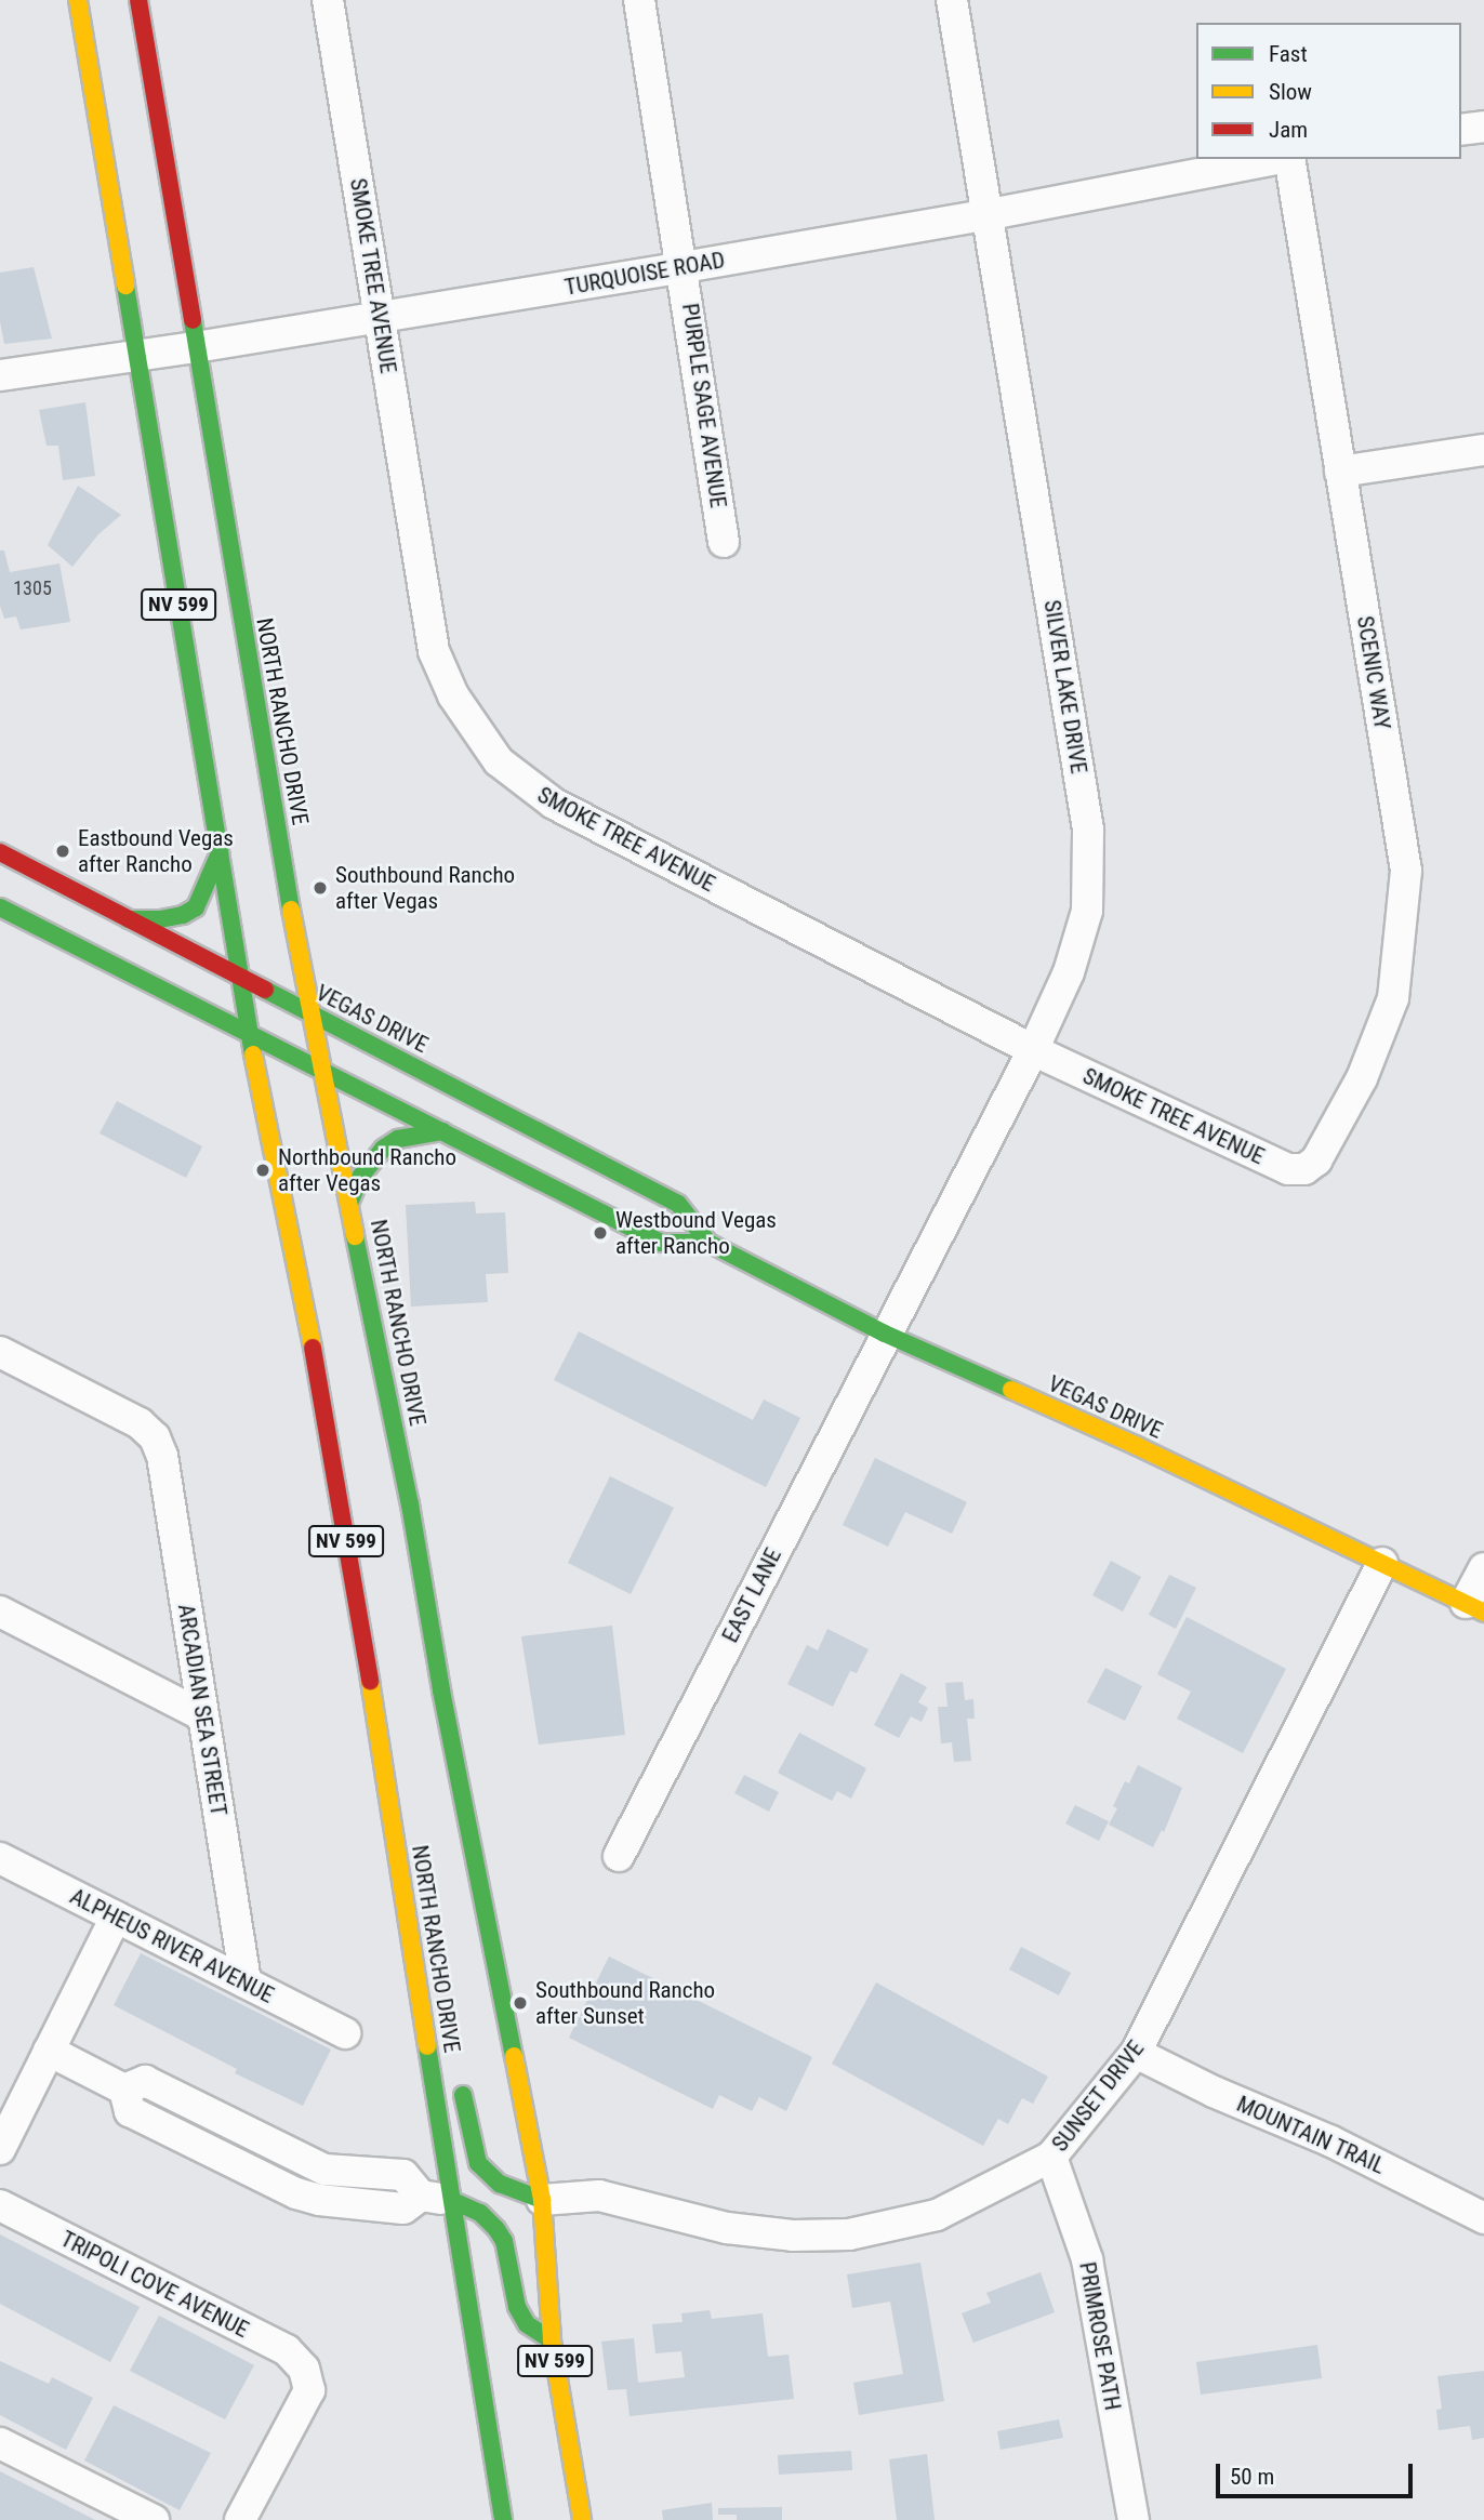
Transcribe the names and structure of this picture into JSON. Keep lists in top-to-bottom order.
{
  "streets": {
    "main road": ["NV 599", "NORTH RANCHO DRIVE", "VEGAS DRIVE"],
    "street": [
      "TURQUOISE ROAD",
      "SMOKE TREE AVENUE",
      "PURPLE SAGE AVENUE",
      "SCENIC WAY",
      "SILVER LAKE DRIVE",
      "EAST LANE",
      "ARCADIAN SEA STREET",
      "ALPHEUS RIVER AVENUE",
      "SUNSET DRIVE",
      "MOUNTAIN TRAIL",
      "TRIPOLI COVE AVENUE",
      "PRIMROSE PATH"
    ]
  },
  "crossings": [
    ["TURQUOISE ROAD", "SMOKE TREE AVENUE"],
    ["TURQUOISE ROAD", "PURPLE SAGE AVENUE"],
    ["TURQUOISE ROAD", "SILVER LAKE DRIVE"],
    ["TURQUOISE ROAD", "NORTH RANCHO DRIVE"],
    ["SMOKE TREE AVENUE", "SCENIC WAY"],
    ["SMOKE TREE AVENUE", "SILVER LAKE DRIVE"],
    ["SILVER LAKE DRIVE", "VEGAS DRIVE"],
    ["SILVER LAKE DRIVE", "EAST LANE"],
    ["NORTH RANCHO DRIVE", "VEGAS DRIVE"],
    ["NORTH RANCHO DRIVE", "SUNSET DRIVE"],
    ["VEGAS DRIVE", "EAST LANE"],
    ["VEGAS DRIVE", "SUNSET DRIVE"],
    ["ARCADIAN SEA STREET", "ALPHEUS RIVER AVENUE"],
    ["SUNSET DRIVE", "MOUNTAIN TRAIL"],
    ["SUNSET DRIVE", "PRIMROSE PATH"]
  ],
  "places": [
    "Eastbound Vegas after Rancho",
    "Southbound Rancho after Vegas",
    "Northbound Rancho after Vegas",
    "Westbound Vegas after Rancho",
    "Southbound Rancho after Sunset"
  ],
  "house_numbers": ["1305"],
  "legend": ["Fast", "Slow", "Jam"],
  "scale_bar": "50 m"
}
